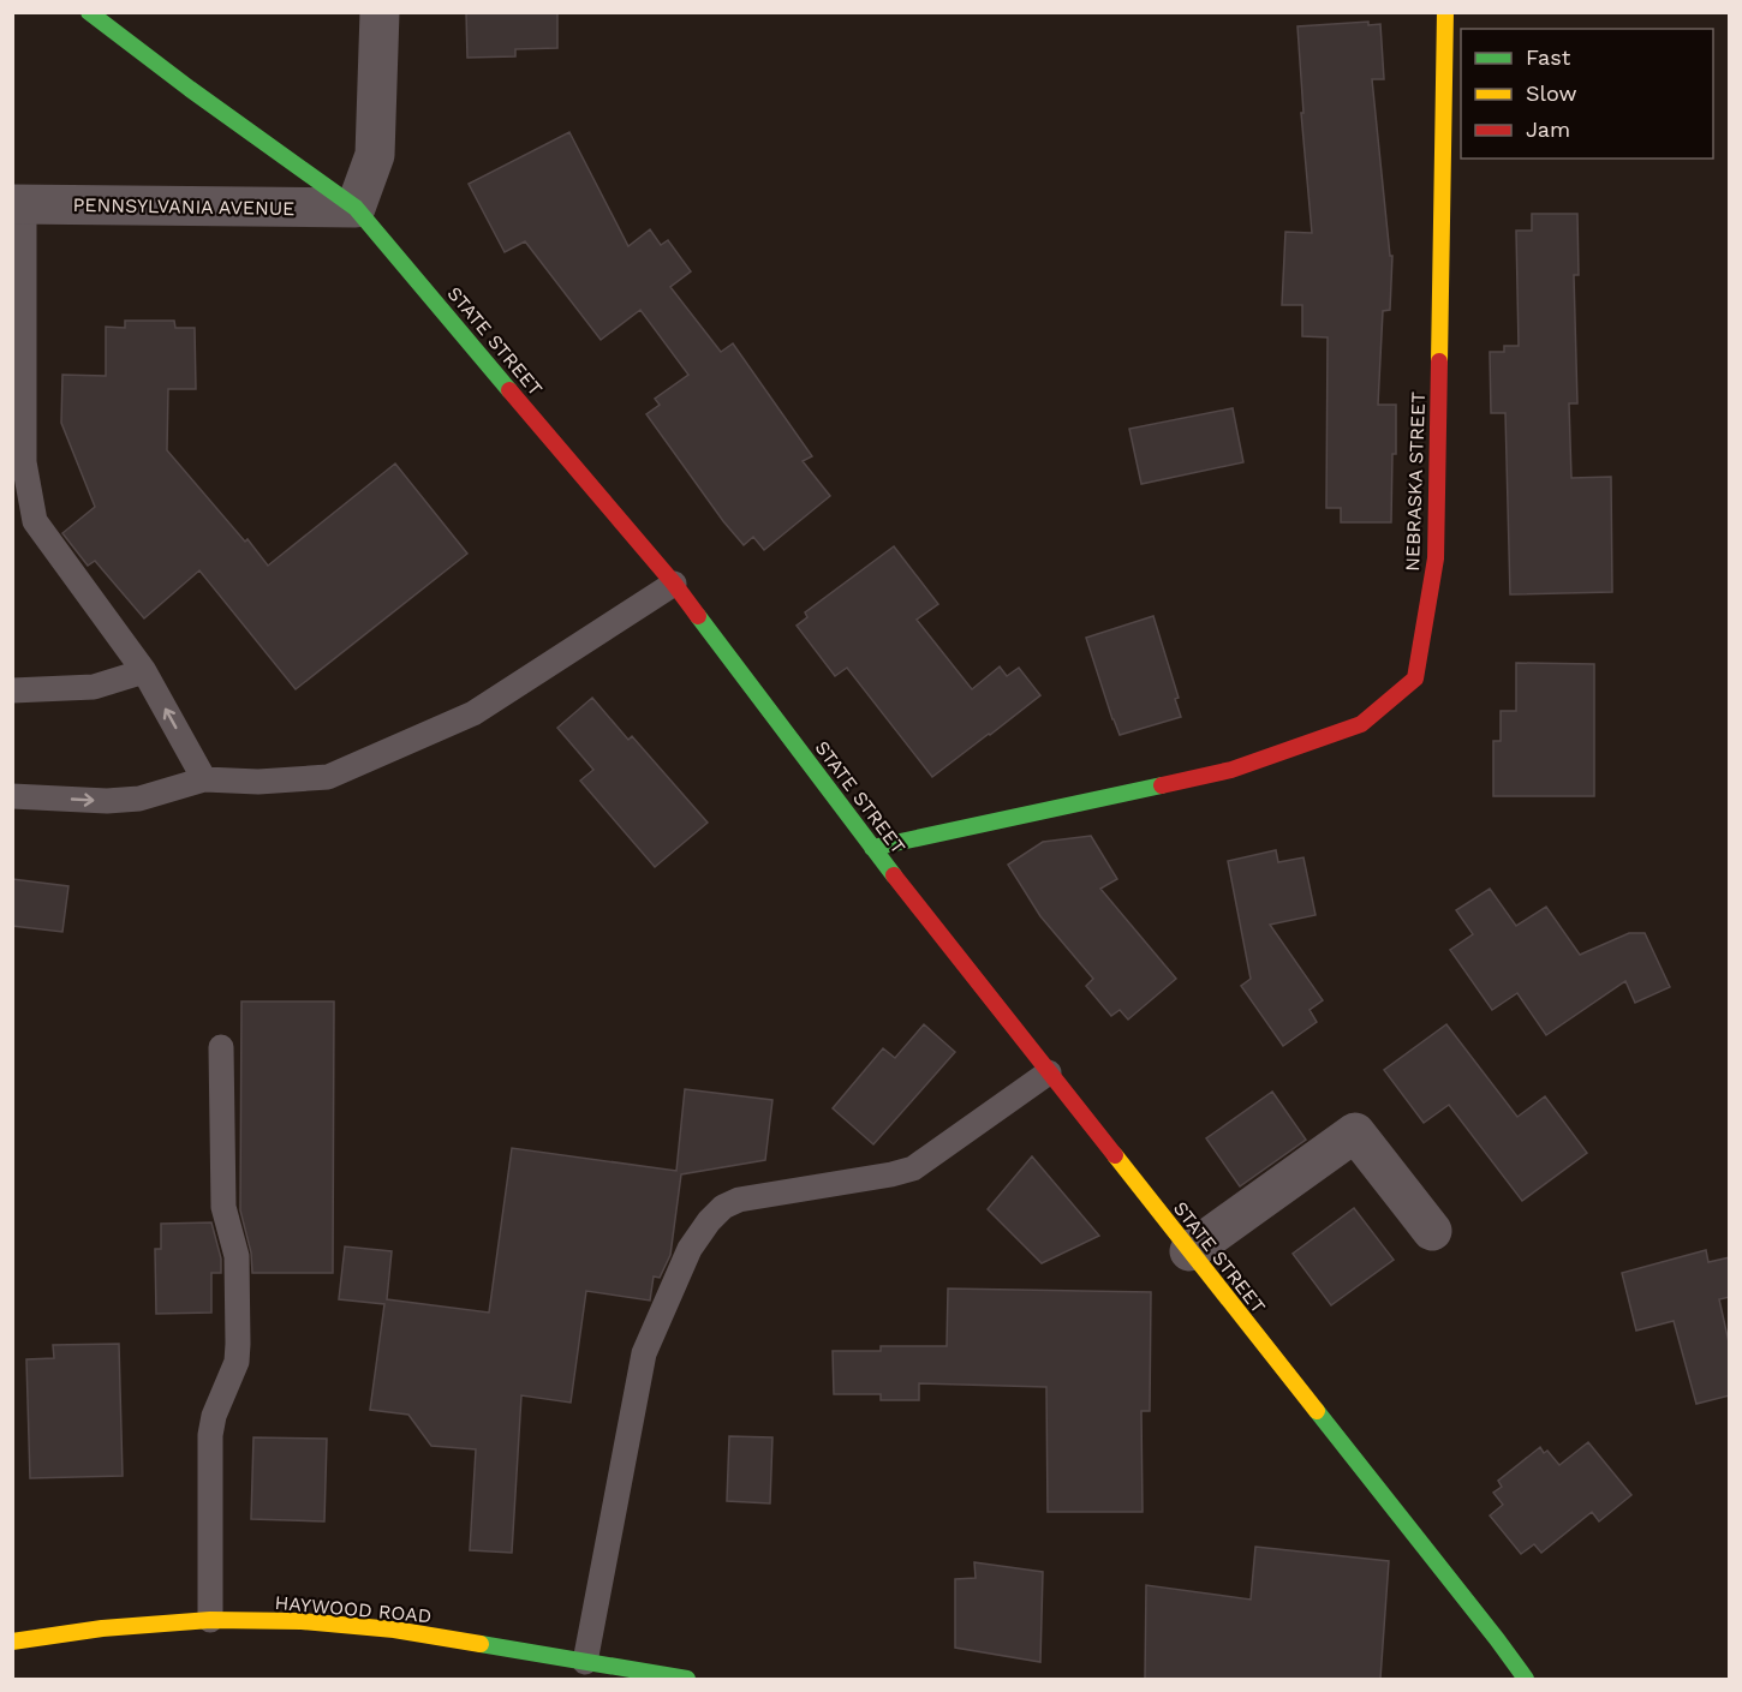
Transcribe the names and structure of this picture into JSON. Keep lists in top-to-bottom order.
{
  "streets": {
    "street": [
      "PENNSYLVANIA AVENUE",
      "STATE STREET",
      "NEBRASKA STREET",
      "HAYWOOD ROAD"
    ]
  },
  "crossings": [
    ["PENNSYLVANIA AVENUE", "STATE STREET"],
    ["STATE STREET", "NEBRASKA STREET"]
  ],
  "legend": ["Fast", "Slow", "Jam"]
}
